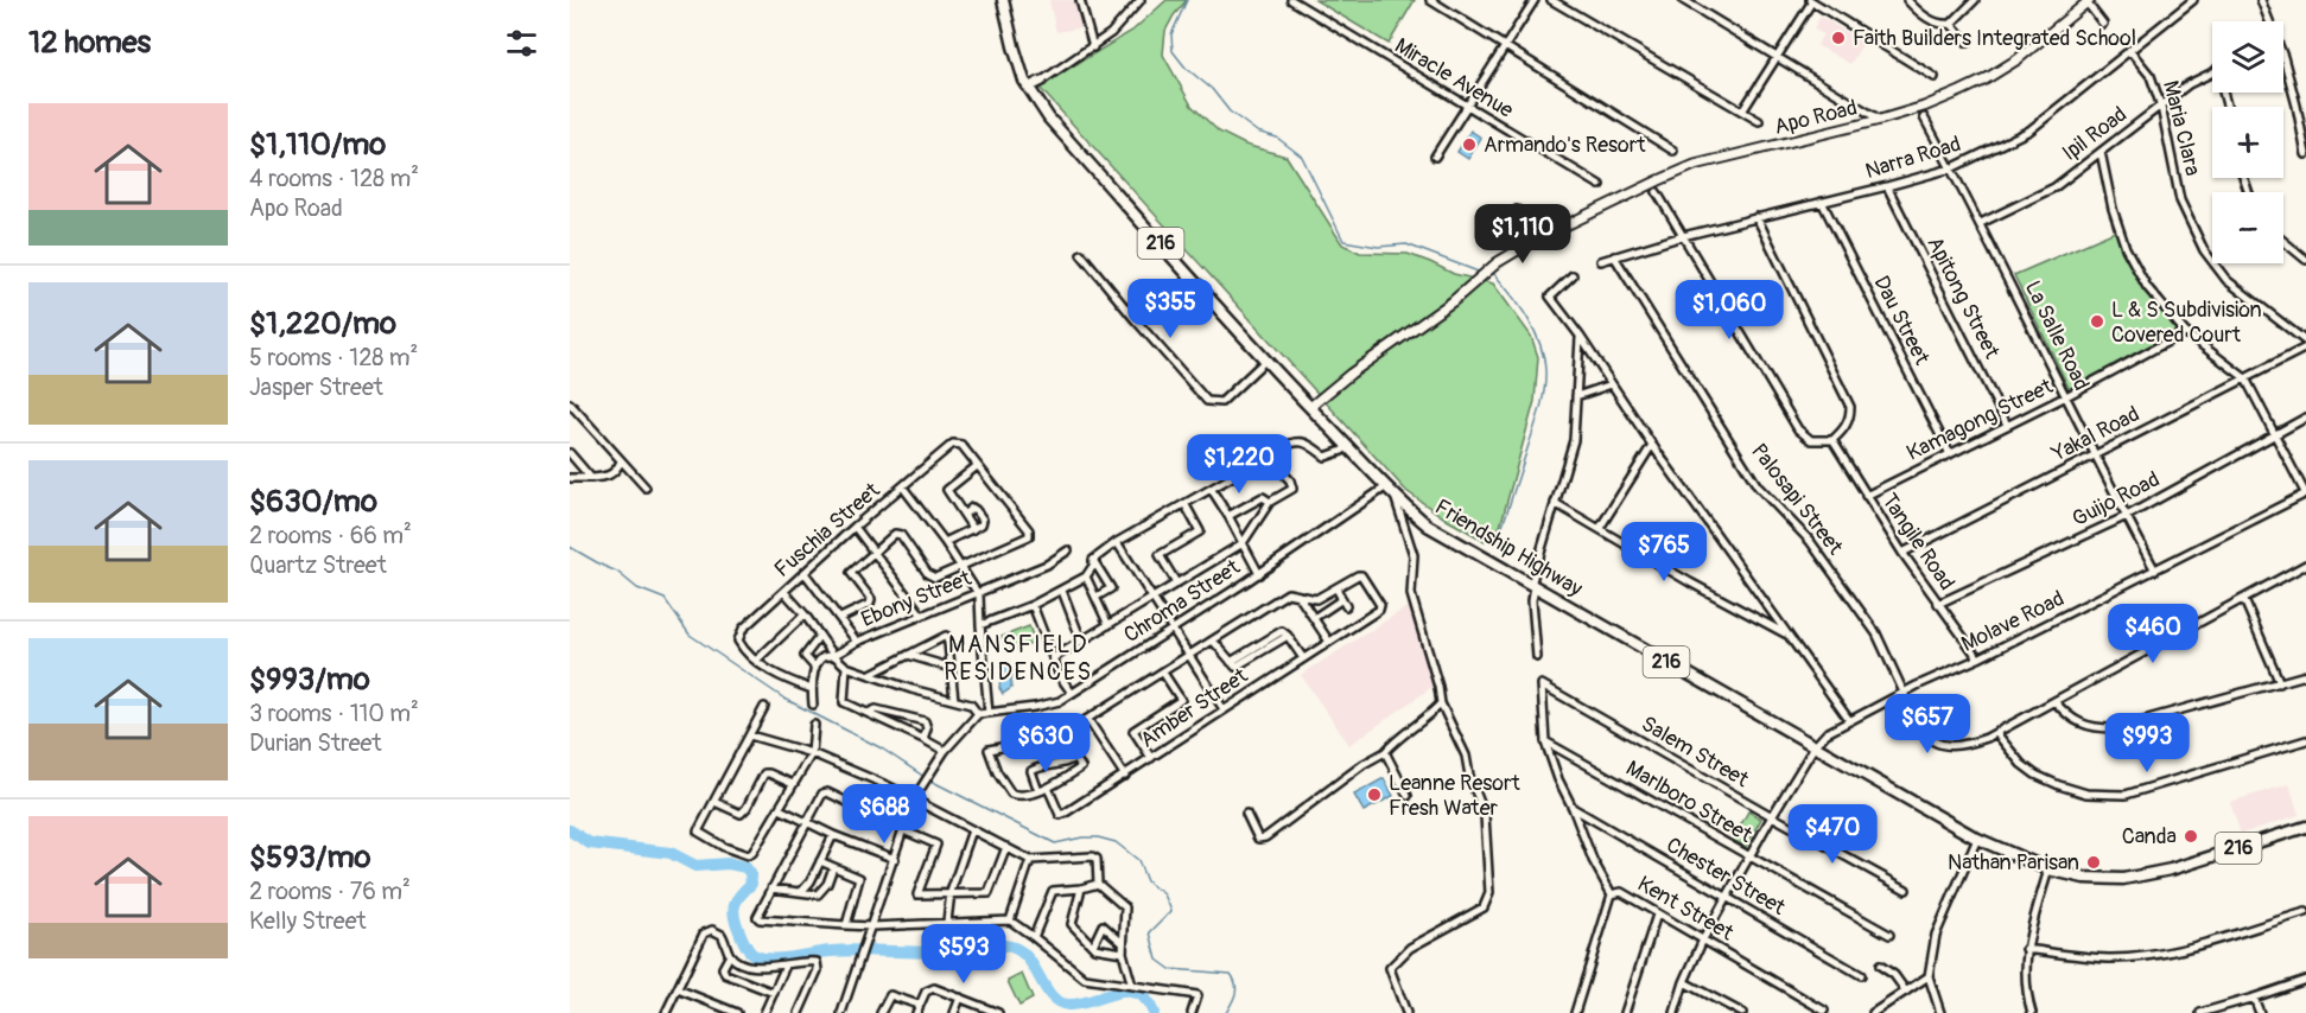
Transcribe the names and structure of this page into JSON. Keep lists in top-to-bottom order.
{
  "streets": {
    "main road": ["216", "Friendship Highway"],
    "street": [
      "Miracle Avenue",
      "Apo Road",
      "Maria Clara",
      "Ipil Road",
      "Narra Road",
      "Apitong Street",
      "Dau Street",
      "La Salle Road",
      "Kamagong Street",
      "Yakal Road",
      "Palosapi Street",
      "Guijo Road",
      "Fuschia Street",
      "Tangile Road",
      "Ebony Street",
      "Chroma Street",
      "Molave Road",
      "Amber Street",
      "Salem Street",
      "Marlboro Street",
      "Chester Street",
      "Kent Street"
    ]
  },
  "crossings": [
    ["Apo Road", "Friendship Highway"],
    ["Maria Clara", "Ipil Road"],
    ["Maria Clara", "Narra Road"],
    ["Ipil Road", "La Salle Road"],
    ["Narra Road", "Apitong Street"],
    ["Narra Road", "Dau Street"],
    ["Narra Road", "La Salle Road"],
    ["Narra Road", "Palosapi Street"],
    ["Apitong Street", "Kamagong Street"],
    ["Dau Street", "Kamagong Street"],
    ["La Salle Road", "Kamagong Street"],
    ["La Salle Road", "Yakal Road"],
    ["La Salle Road", "Guijo Road"],
    ["La Salle Road", "Molave Road"],
    ["Kamagong Street", "Tangile Road"],
    ["Yakal Road", "Tangile Road"],
    ["Palosapi Street", "Molave Road"],
    ["Guijo Road", "Tangile Road"],
    ["Tangile Road", "Molave Road"],
    ["Friendship Highway", "Chroma Street"],
    ["Friendship Highway", "Molave Road"],
    ["Salem Street", "Kent Street"],
    ["Marlboro Street", "Kent Street"],
    ["Chester Street", "Kent Street"]
  ],
  "districts": ["MANSFIELD RESIDENCES"],
  "places": [
    "Faith Builders Integrated School",
    "Armando's Resort",
    "L & S Subdivision Covered Court",
    "Leanne Resort Fresh Water",
    "Canda",
    "Nathan Parisan"
  ],
  "page": {
    "heading": "12 homes",
    "map_buttons": ["+", "−"],
    "list": [
      {
        "name": "$1,110/mo",
        "note": "4 rooms · 128 m² · Apo Road"
      },
      {
        "name": "$1,220/mo",
        "note": "5 rooms · 128 m² · Jasper Street"
      },
      {
        "name": "$630/mo",
        "note": "2 rooms · 66 m² · Quartz Street"
      },
      {
        "name": "$993/mo",
        "note": "3 rooms · 110 m² · Durian Street"
      },
      {
        "name": "$593/mo",
        "note": "2 rooms · 76 m² · Kelly Street"
      }
    ],
    "price": [
      "$1,110",
      "$355",
      "$1,060",
      "$1,220",
      "$765",
      "$460",
      "$657",
      "$630",
      "$993",
      "$688",
      "$470",
      "$593"
    ]
  }
}
